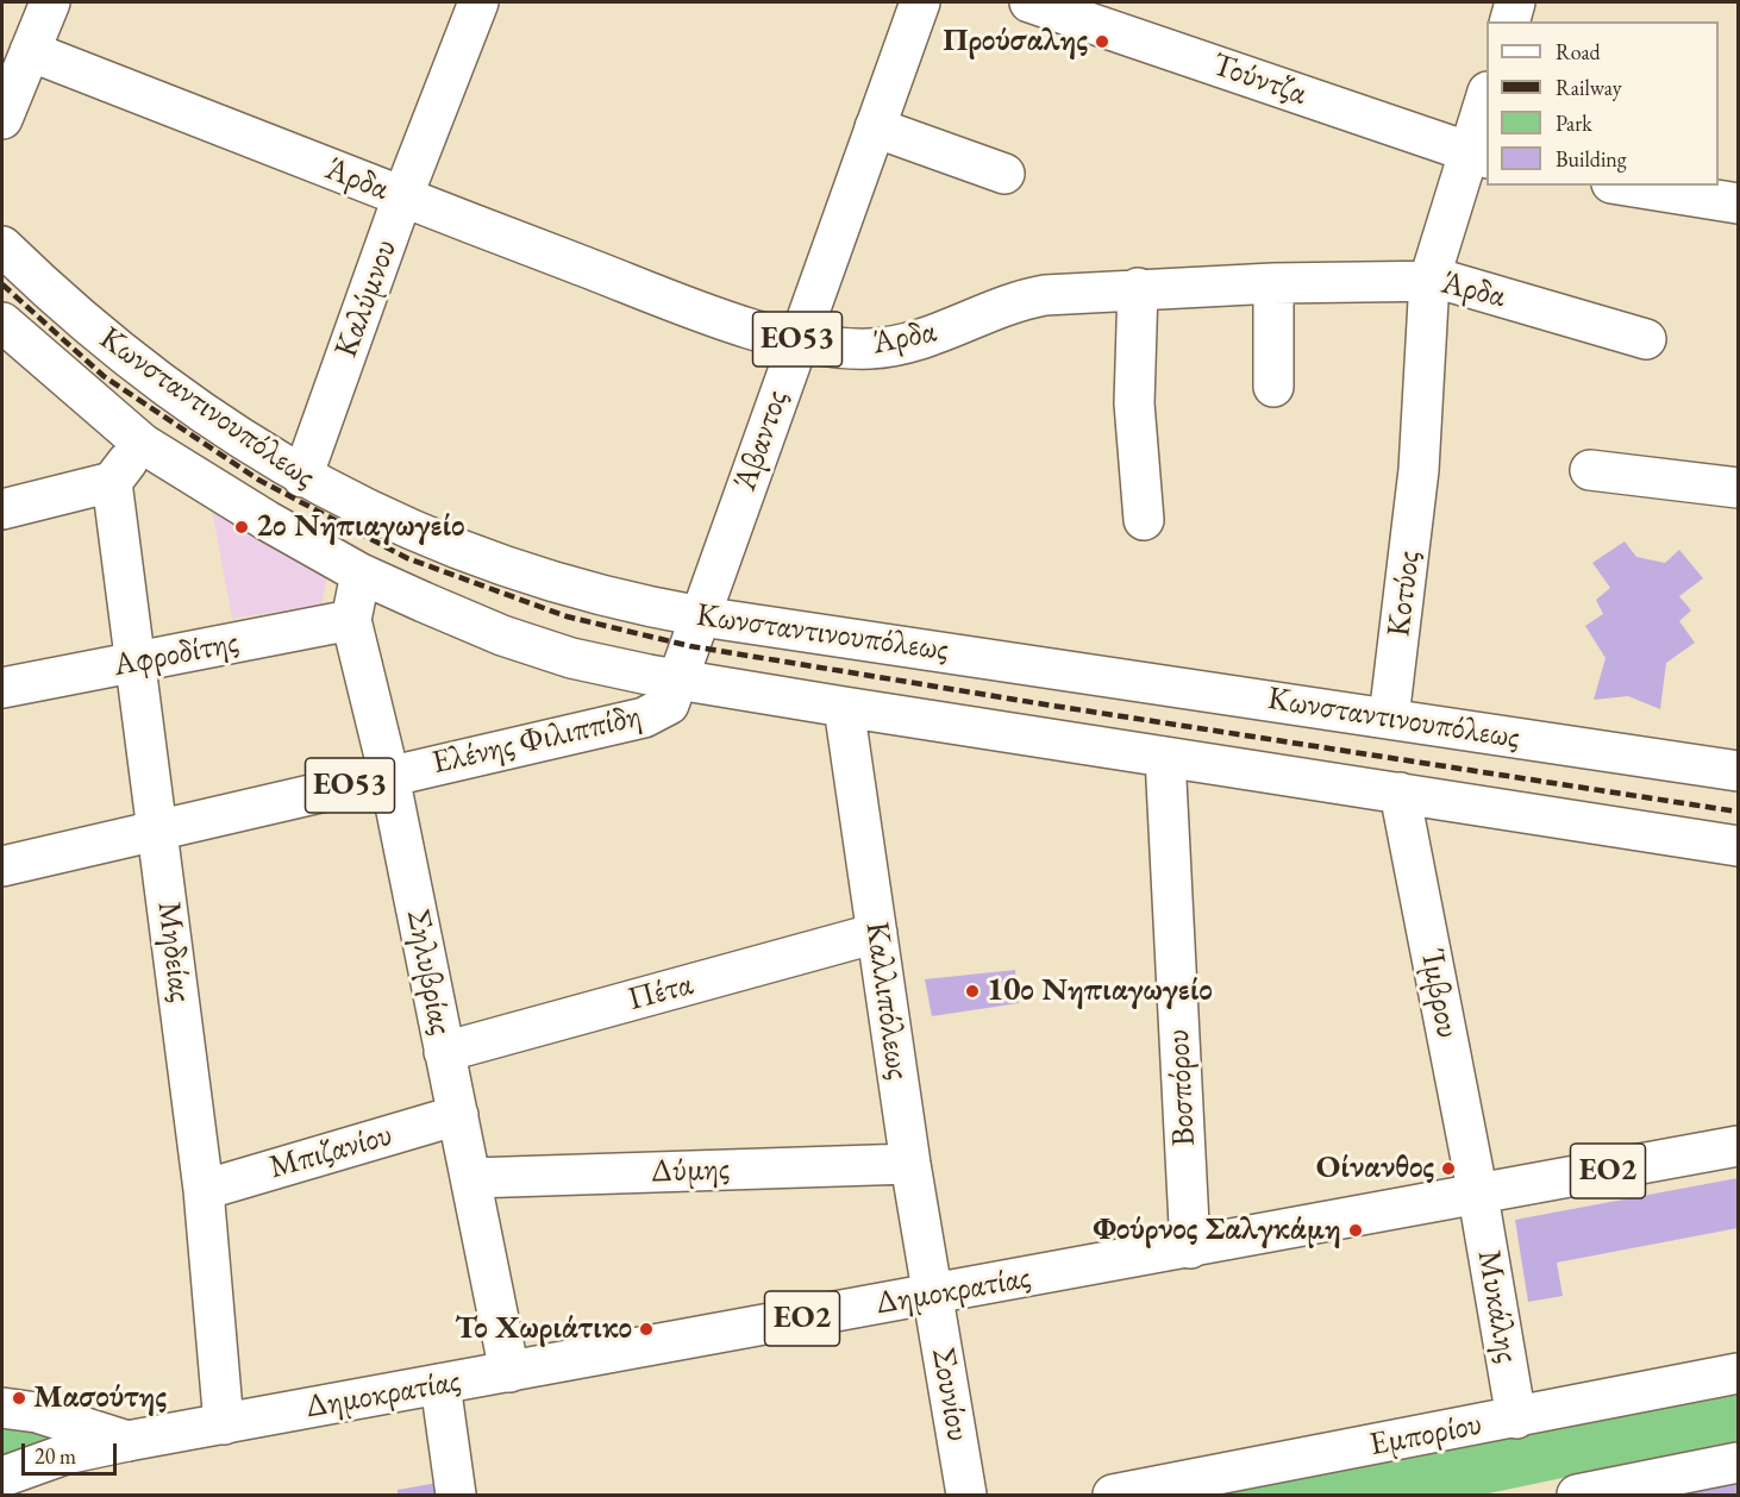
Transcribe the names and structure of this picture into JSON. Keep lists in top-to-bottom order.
{
  "streets": {
    "main road": [
      "Τούντζα",
      "Άρδα",
      "Καλύμνου",
      "ΕΟ53",
      "Κωνσταντινουπόλεως",
      "Άβαντος",
      "Κοτύος",
      "Αφροδίτης",
      "Ελένης Φιλιππίδη",
      "Μηδείας",
      "Σηλυβρίας",
      "Πέτα",
      "Ίμβρου",
      "Καλλιπόλεως",
      "Βοσπόρου",
      "Μπιζανίου",
      "Δύμης",
      "ΕΟ2",
      "Δημοκρατίας",
      "Μυκάλης",
      "Σουνίου",
      "Εμπορίου"
    ]
  },
  "crossings": [
    ["Άρδα", "Καλύμνου"],
    ["Άρδα", "Άβαντος"],
    ["Άρδα", "Κοτύος"],
    ["Καλύμνου", "Κωνσταντινουπόλεως"],
    ["Κωνσταντινουπόλεως", "Άβαντος"],
    ["Κωνσταντινουπόλεως", "Κοτύος"],
    ["Άβαντος", "Ελένης Φιλιππίδη"],
    ["Αφροδίτης", "Μηδείας"],
    ["Αφροδίτης", "Σηλυβρίας"],
    ["Ελένης Φιλιππίδη", "Μηδείας"],
    ["Ελένης Φιλιππίδη", "Σηλυβρίας"],
    ["Μηδείας", "Μπιζανίου"],
    ["Μηδείας", "Δημοκρατίας"],
    ["Σηλυβρίας", "Πέτα"],
    ["Σηλυβρίας", "Μπιζανίου"],
    ["Σηλυβρίας", "Δύμης"],
    ["Σηλυβρίας", "Δημοκρατίας"],
    ["Πέτα", "Καλλιπόλεως"],
    ["Ίμβρου", "Δημοκρατίας"],
    ["Ίμβρου", "Μυκάλης"],
    ["Καλλιπόλεως", "Δύμης"],
    ["Καλλιπόλεως", "Δημοκρατίας"],
    ["Καλλιπόλεως", "Σουνίου"],
    ["Βοσπόρου", "Δημοκρατίας"],
    ["Δημοκρατίας", "Μυκάλης"],
    ["Δημοκρατίας", "Σουνίου"],
    ["Μυκάλης", "Εμπορίου"]
  ],
  "places": [
    "Προύσαλης",
    "2ο Νηπιαγωγείο",
    "10ο Νηπιαγωγείο",
    "Οίνανθος",
    "Φούρνος Σαλγκάμη",
    "Το Χωριάτικο",
    "Μασούτης"
  ],
  "legend": [
    "Road",
    "Railway",
    "Park",
    "Building"
  ],
  "scale_bar": "20 m"
}
